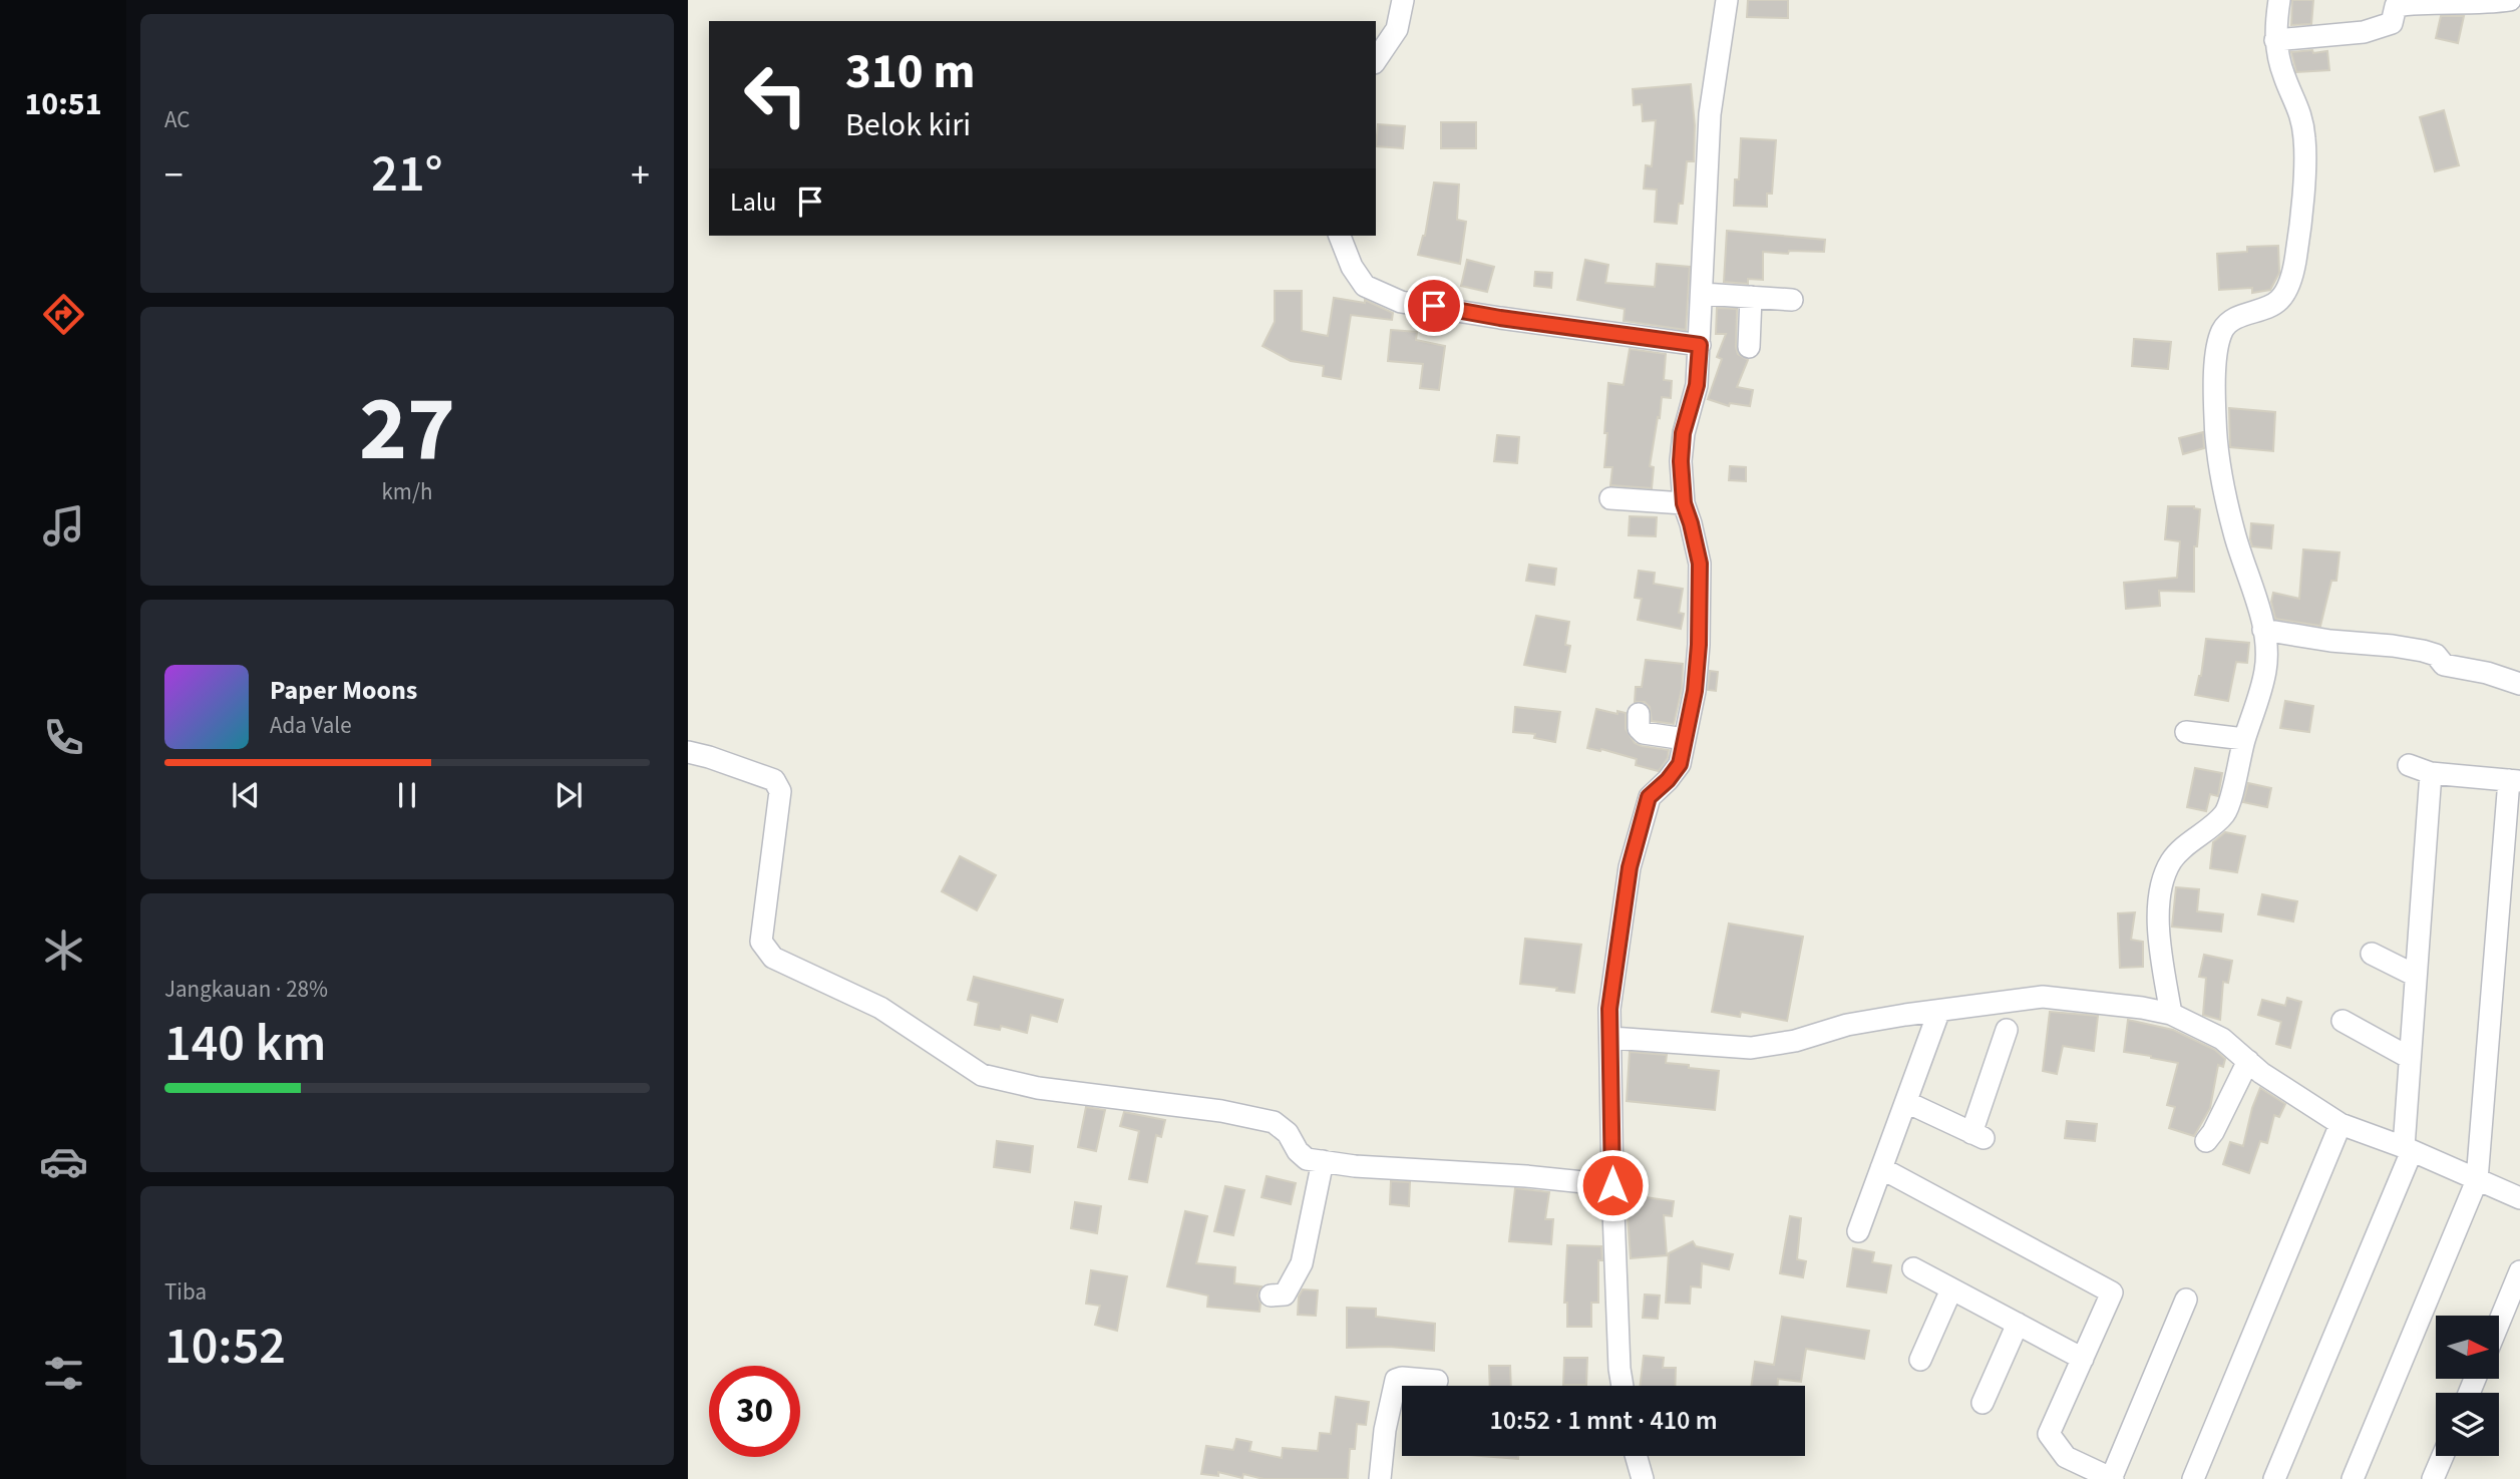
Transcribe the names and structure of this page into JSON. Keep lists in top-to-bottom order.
{
  "north": "right",
  "page": {
    "tabs": "10:51",
    "tile": [
      "AC",
      ["27", "km/h"],
      ["Jangkauan · 28%", "140 km"],
      ["Tiba", "10:52"]
    ],
    "turn": ["310 m", "Belok kiri"],
    "heat": ["−", "21°", "+"],
    "then": "Lalu",
    "song": ["Paper Moons", "Ada Vale"],
    "limit": "30",
    "trip": "10:52 · 1 mnt · 410 m"
  }
}
